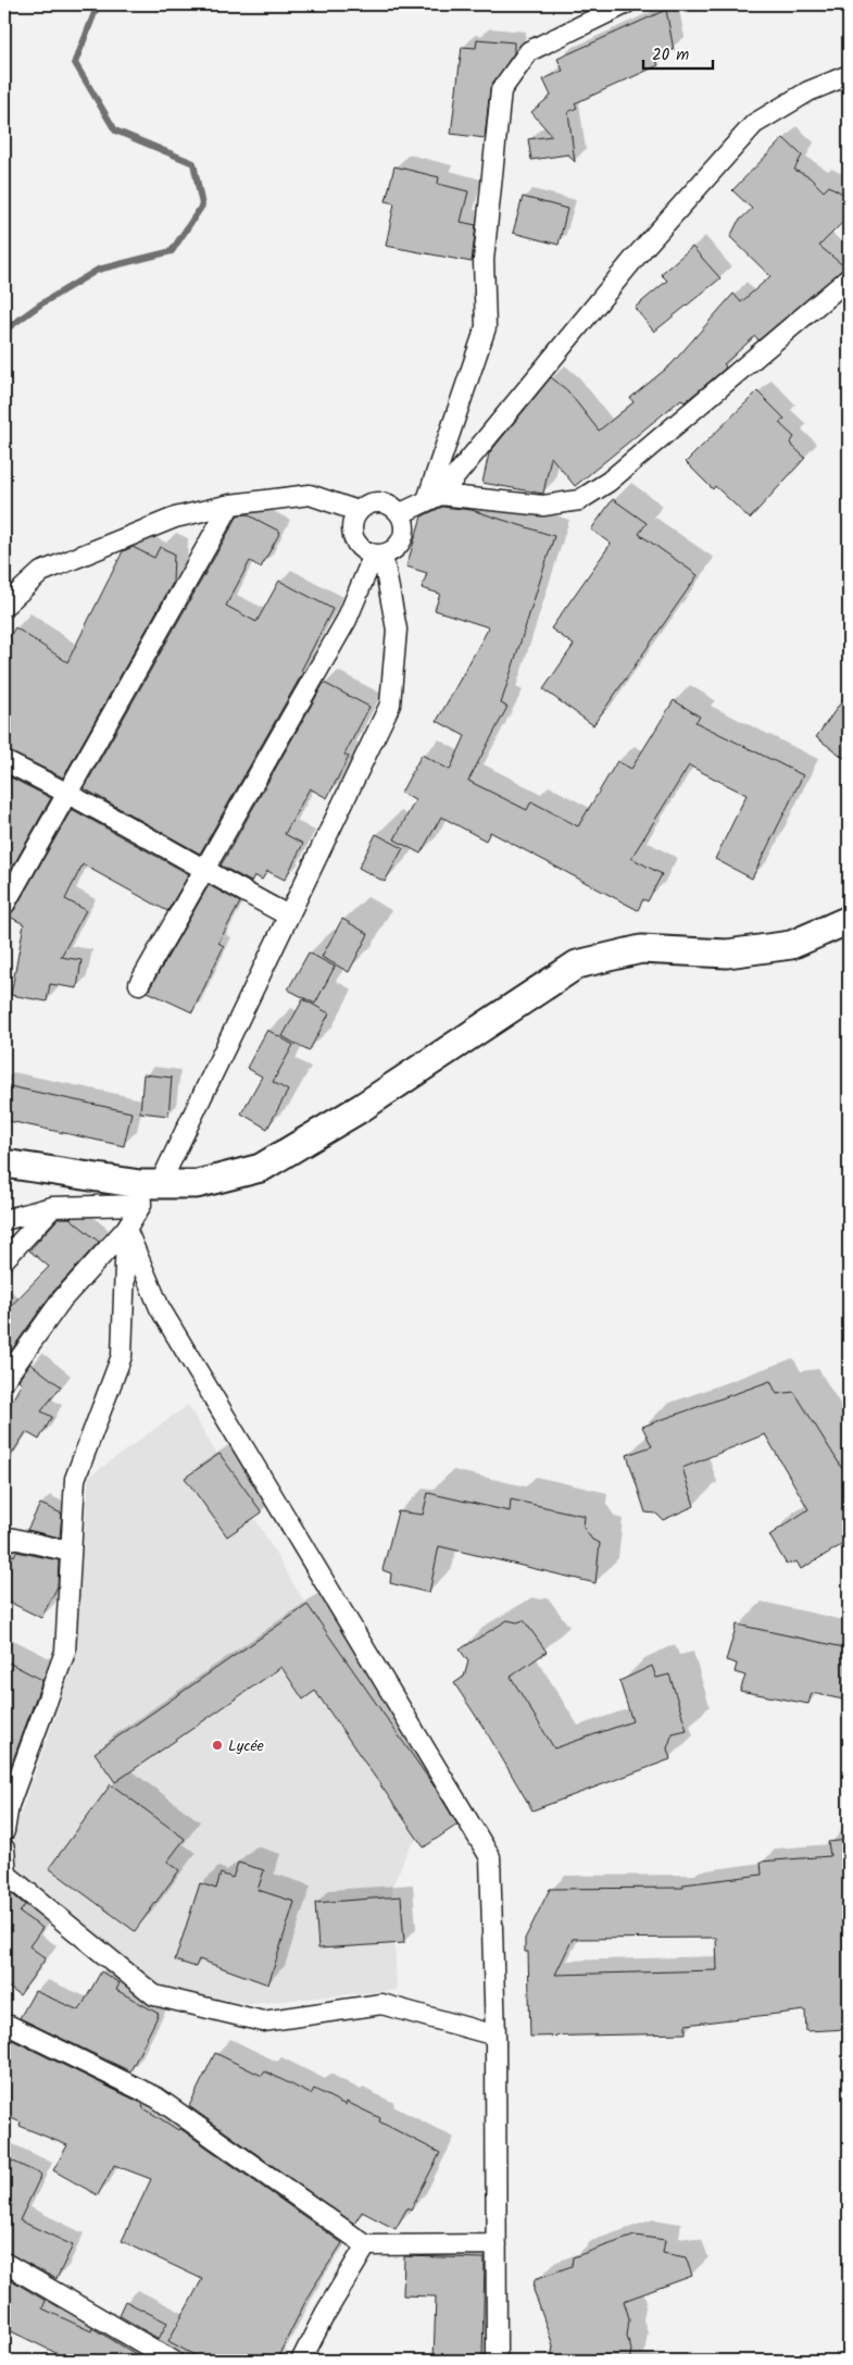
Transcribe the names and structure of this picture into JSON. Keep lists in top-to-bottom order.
{
  "places": ["Lycée"],
  "scale_bar": "20 m"
}
